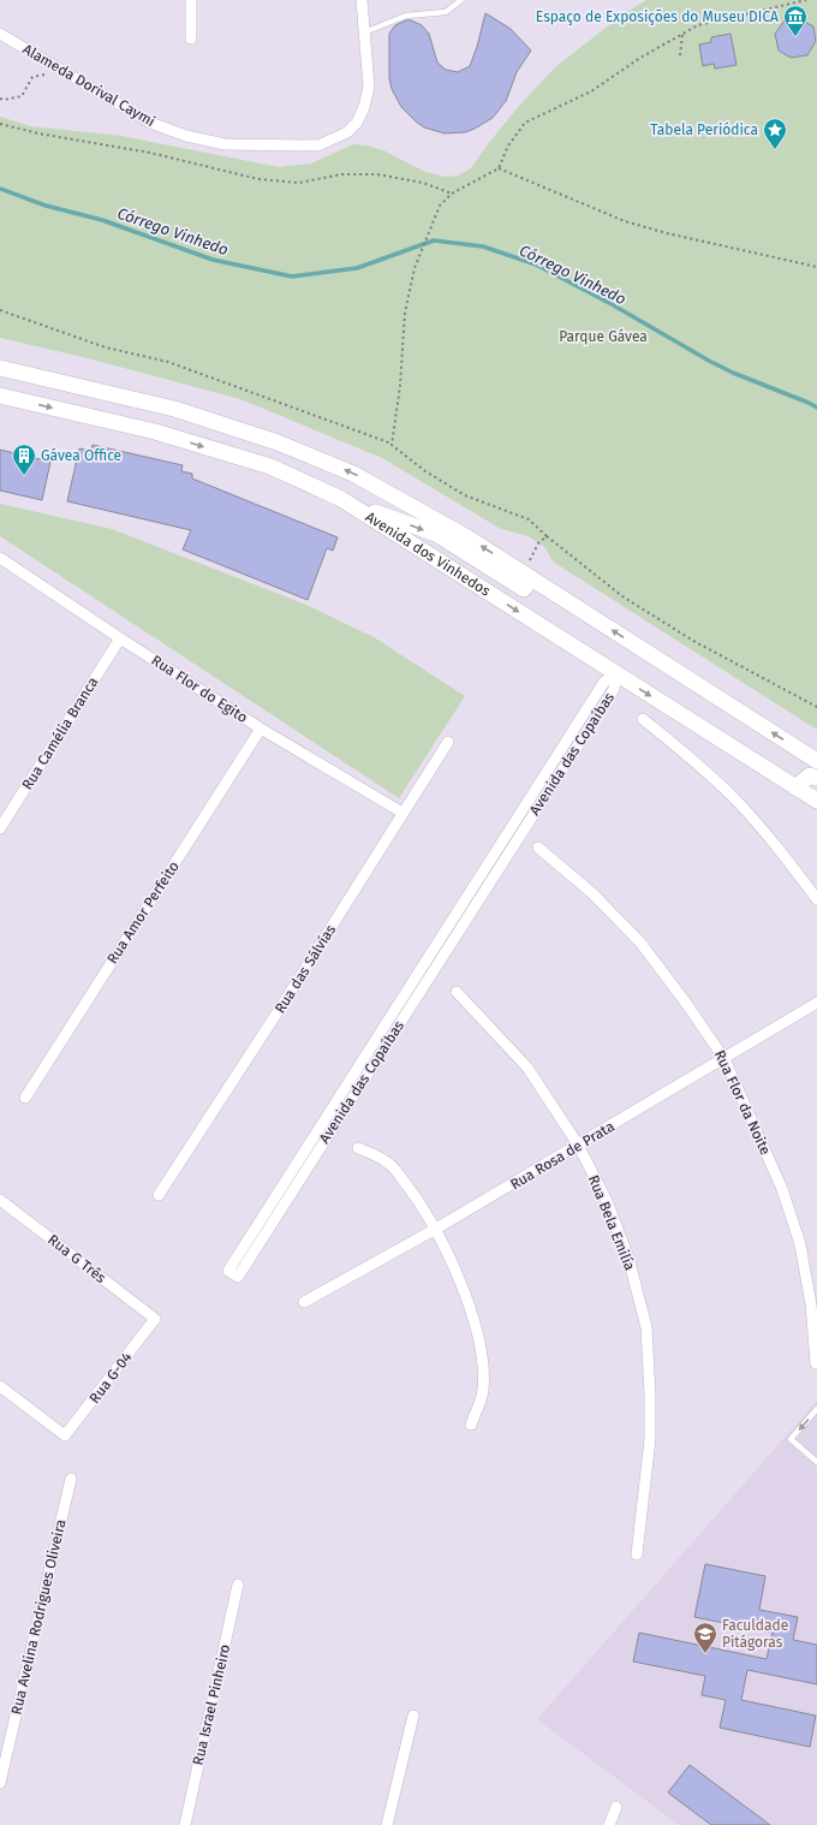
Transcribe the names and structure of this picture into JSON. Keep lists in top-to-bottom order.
{
  "streets": {
    "main road": ["Avenida dos Vinhedos"],
    "street": [
      "Alameda Dorival Caymi",
      "Rua Flor do Egito",
      "Rua Camélia Branca",
      "Avenida das Copaíbas",
      "Rua Amor Perfeito",
      "Rua das Sálvías",
      "Rua Flor da Noite",
      "Rua Rosa de Prata",
      "Rua Bela Emilía",
      "Rua G Três",
      "Rua G-04",
      "Rua Avelina Rodrigues Oliveira",
      "Rua Israel Pinheiro"
    ]
  },
  "crossings": [
    ["Avenida dos Vinhedos", "Avenida das Copaíbas"],
    ["Rua Flor do Egito", "Rua Camélia Branca"],
    ["Rua Flor do Egito", "Rua Amor Perfeito"],
    ["Rua Flor do Egito", "Rua das Sálvías"],
    ["Rua Flor da Noite", "Rua Rosa de Prata"],
    ["Rua Rosa de Prata", "Rua Bela Emilía"],
    ["Rua G Três", "Rua G-04"]
  ],
  "water": ["Córrego Vinhedo"],
  "parks": ["Parque Gávea"],
  "places": {
    "museum": ["Espaço de Exposições do Museu DICA"],
    "place": ["Tabela Periódica"],
    "building": ["Gávea Office"],
    "school or university": ["Faculdade Pitágoras"]
  }
}
